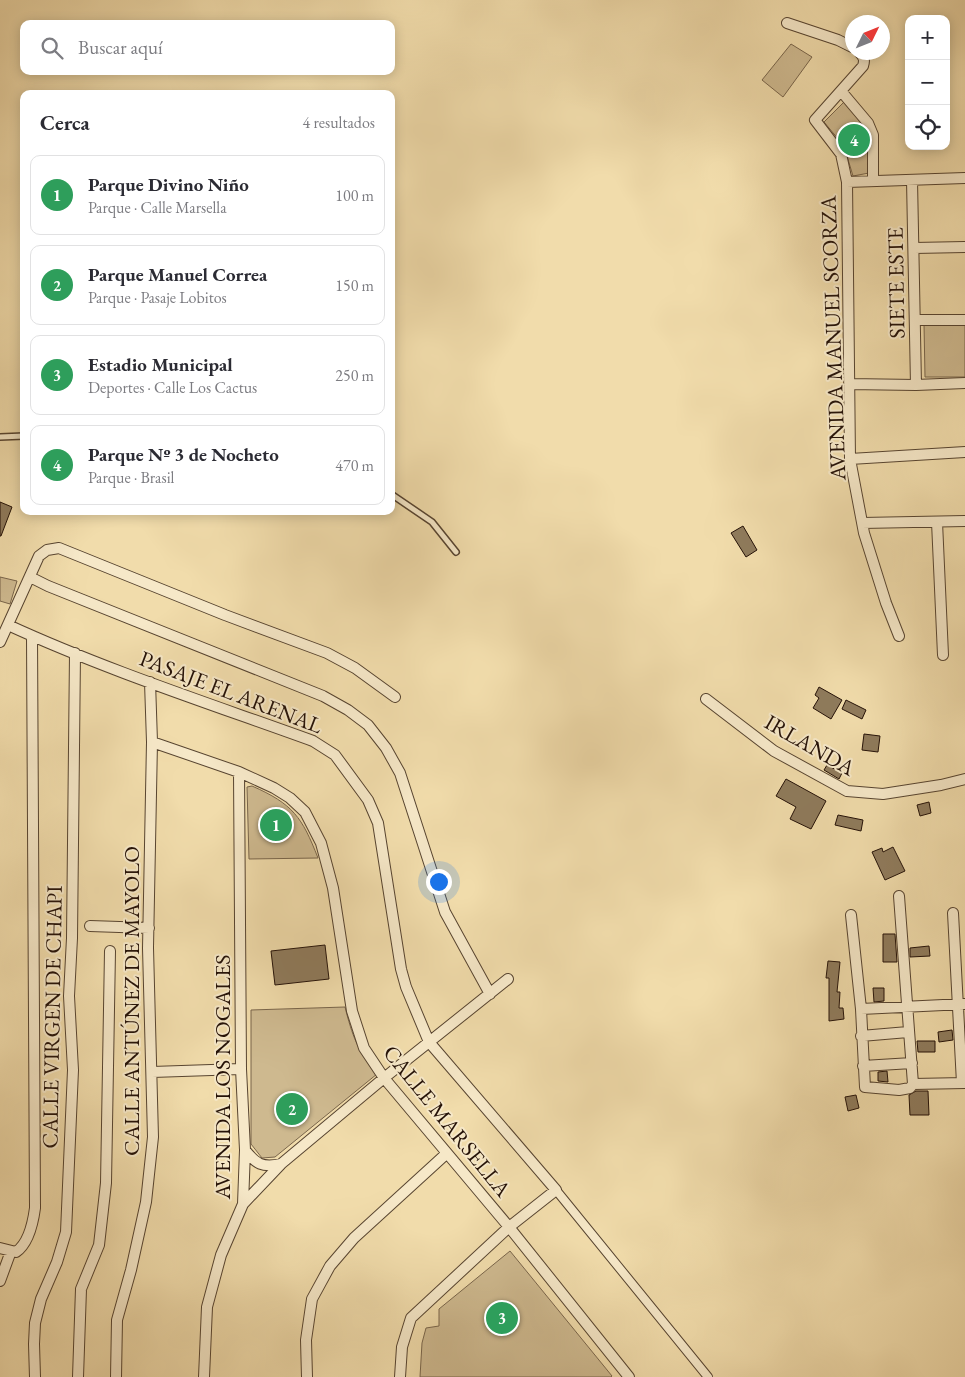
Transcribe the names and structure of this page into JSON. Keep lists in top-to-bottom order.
{
  "streets": {
    "street": [
      "SIETE ESTE",
      "AVENIDA MANUEL SCORZA",
      "PASAJE EL ARENAL",
      "IRLANDA",
      "CALLE ANTÚNEZ DE MAYOLO",
      "CALLE VIRGEN DE CHAPI",
      "AVENIDA LOS NOGALES",
      "CALLE MARSELLA"
    ]
  },
  "crossings": [
    ["PASAJE EL ARENAL", "CALLE ANTÚNEZ DE MAYOLO"],
    ["PASAJE EL ARENAL", "CALLE VIRGEN DE CHAPI"],
    ["CALLE ANTÚNEZ DE MAYOLO", "CALLE MARSELLA"],
    ["AVENIDA LOS NOGALES", "CALLE MARSELLA"]
  ],
  "north": "top right",
  "page": {
    "map_buttons": ["+", "−"],
    "search": "Buscar aquí",
    "heading": ["Cerca", "4 resultados"],
    "pins": [
      "4",
      "1",
      "2",
      "3"
    ],
    "list": [
      {
        "mark": "1",
        "name": "Parque Divino Niño",
        "note": "Parque · Calle Marsella",
        "value": "100 m"
      },
      {
        "mark": "2",
        "name": "Parque Manuel Correa",
        "note": "Parque · Pasaje Lobitos",
        "value": "150 m"
      },
      {
        "mark": "3",
        "name": "Estadio Municipal",
        "note": "Deportes · Calle Los Cactus",
        "value": "250 m"
      },
      {
        "mark": "4",
        "name": "Parque Nº 3 de Nocheto",
        "note": "Parque · Brasil",
        "value": "470 m"
      }
    ]
  }
}
